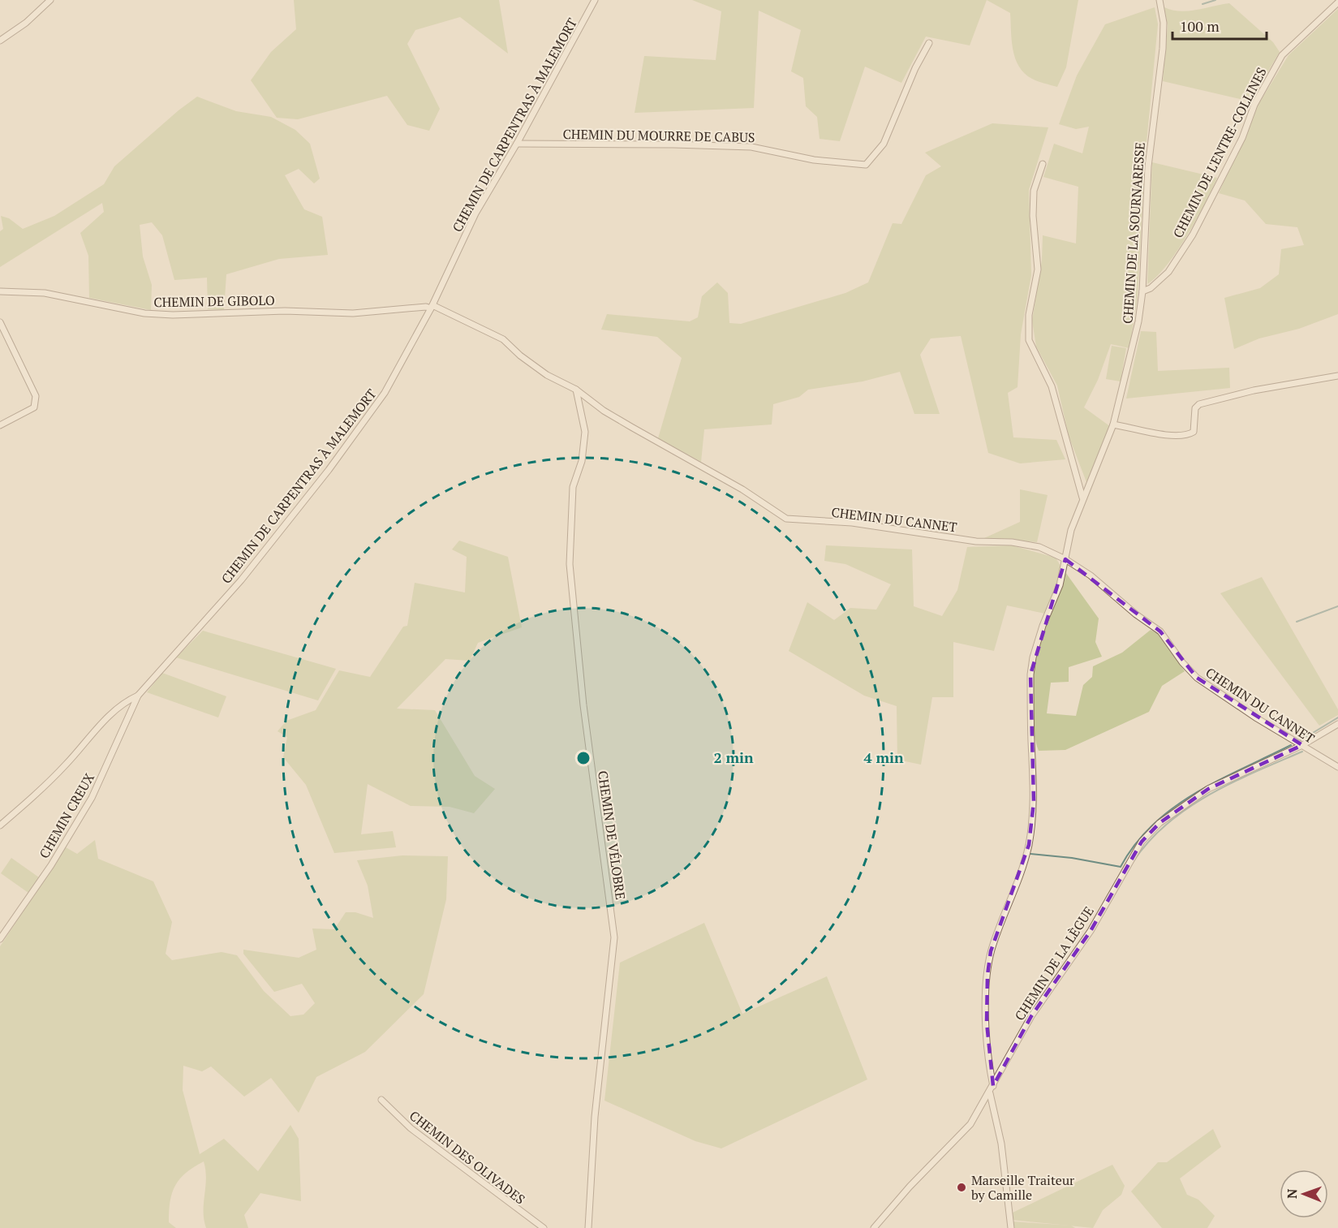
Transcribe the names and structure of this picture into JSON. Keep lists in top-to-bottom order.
{
  "streets": {
    "street": [
      "CHEMIN DE CARPENTRAS À MALEMORT",
      "CHEMIN DU MOURRE DE CABUS",
      "CHEMIN DE L'ENTRE-COLLINES",
      "CHEMIN DE LA SOURNARESSE",
      "CHEMIN DE GIBOLO",
      "CHEMIN DU CANNET",
      "CHEMIN CREUX",
      "CHEMIN DE VÉLOBRE",
      "CHEMIN DE LA LÈGUE",
      "CHEMIN DES OLIVADES"
    ]
  },
  "crossings": [
    ["CHEMIN DE CARPENTRAS À MALEMORT", "CHEMIN DU MOURRE DE CABUS"],
    ["CHEMIN DE CARPENTRAS À MALEMORT", "CHEMIN DE GIBOLO"],
    ["CHEMIN DE CARPENTRAS À MALEMORT", "CHEMIN DU CANNET"],
    ["CHEMIN DE CARPENTRAS À MALEMORT", "CHEMIN CREUX"],
    ["CHEMIN DE L'ENTRE-COLLINES", "CHEMIN DE LA SOURNARESSE"],
    ["CHEMIN DE LA SOURNARESSE", "CHEMIN DU CANNET"],
    ["CHEMIN DE LA SOURNARESSE", "CHEMIN DE LA LÈGUE"],
    ["CHEMIN DE GIBOLO", "CHEMIN DU CANNET"],
    ["CHEMIN DU CANNET", "CHEMIN DE VÉLOBRE"],
    ["CHEMIN DU CANNET", "CHEMIN DE LA LÈGUE"]
  ],
  "places": ["Marseille Traiteur by Camille"],
  "scale_bar": "100 m",
  "north": "left",
  "rings": ["2 min", "4 min"]
}
